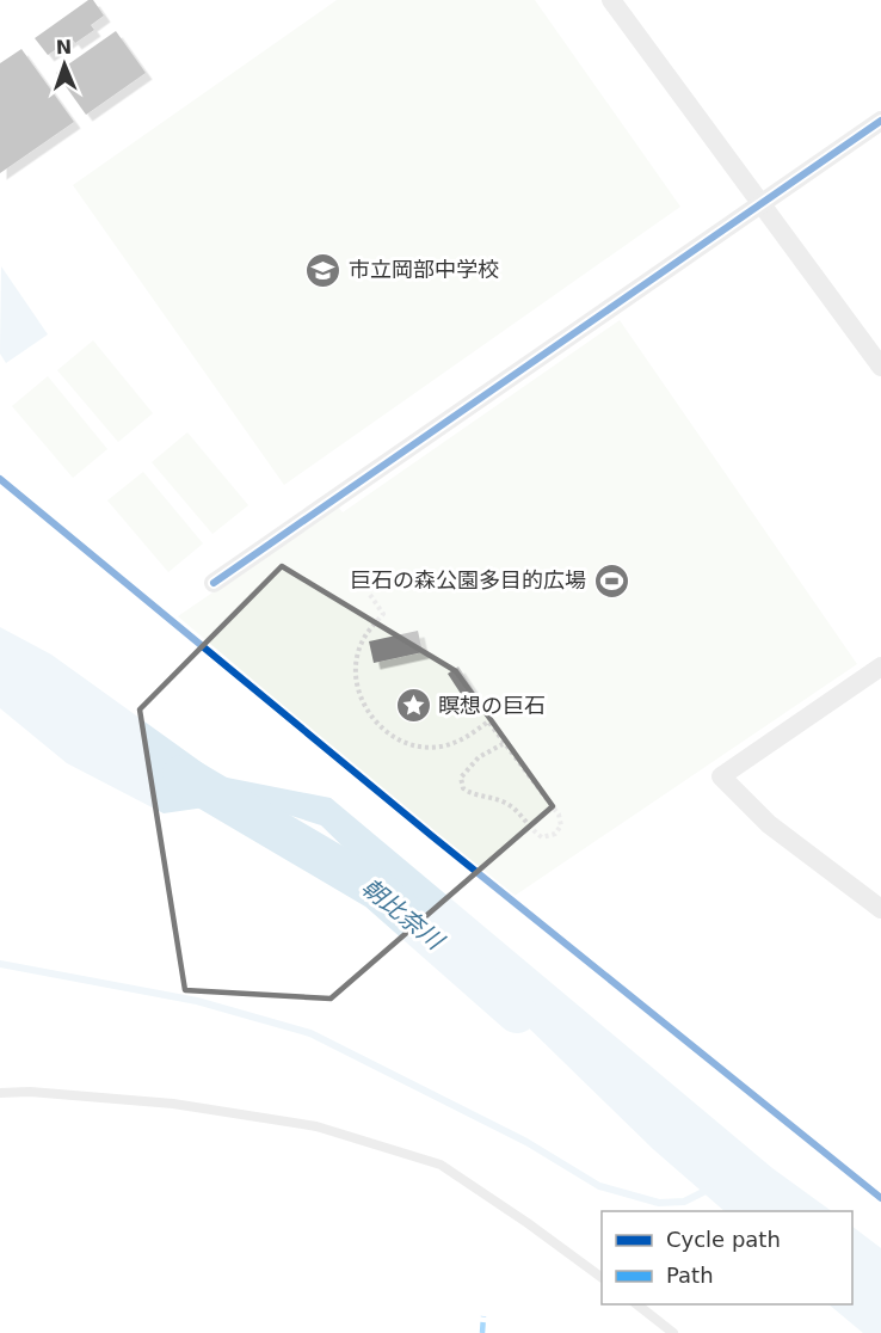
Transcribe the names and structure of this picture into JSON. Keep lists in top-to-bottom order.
{
  "water": ["朝比奈川"],
  "places": {
    "school or university": ["市立岡部中学校"],
    "sports": ["巨石の森公園多目的広場"],
    "place": ["瞑想の巨石"]
  },
  "legend": ["Cycle path", "Path"],
  "north": "top"
}
